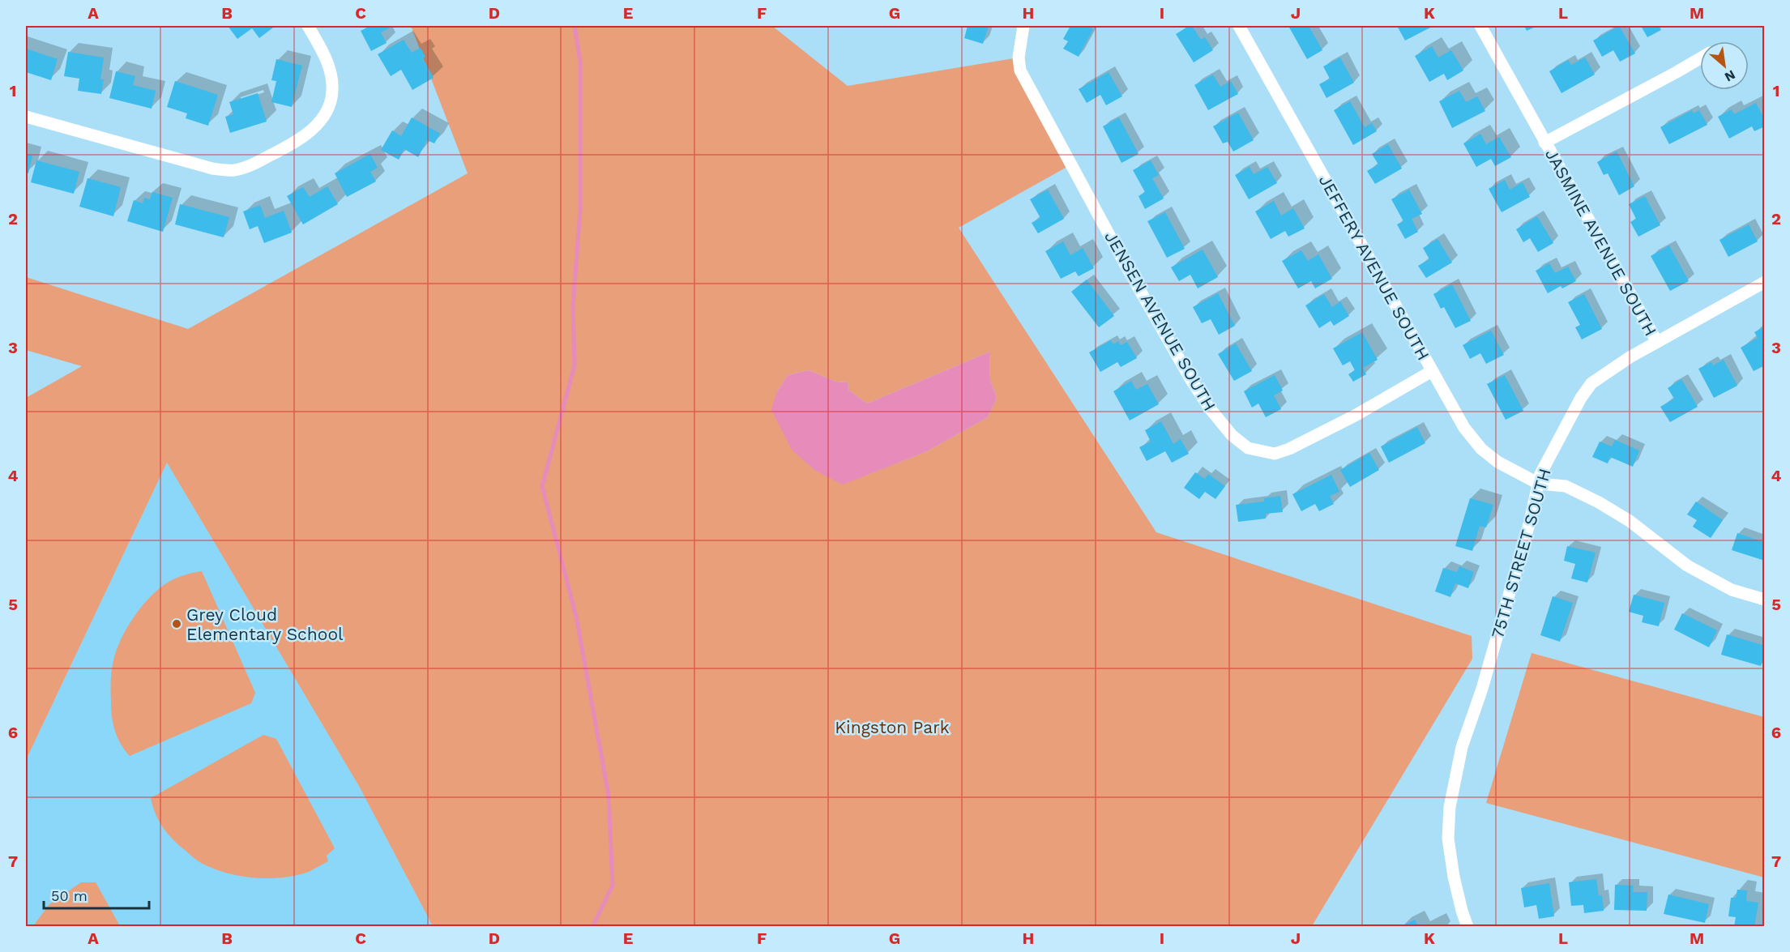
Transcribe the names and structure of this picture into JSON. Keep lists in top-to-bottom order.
{
  "streets": {
    "street": [
      "JASMINE AVENUE SOUTH",
      "JEFFERY AVENUE SOUTH",
      "JENSEN AVENUE SOUTH",
      "75TH STREET SOUTH"
    ]
  },
  "crossings": [
    ["JASMINE AVENUE SOUTH", "75TH STREET SOUTH"],
    ["JEFFERY AVENUE SOUTH", "JENSEN AVENUE SOUTH"],
    ["JEFFERY AVENUE SOUTH", "75TH STREET SOUTH"]
  ],
  "parks": ["Kingston Park"],
  "places": ["Grey Cloud Elementary School"],
  "scale_bar": "50 m",
  "north": "bottom right",
  "grid": {
    "columns": [
      "A",
      "B",
      "C",
      "D",
      "E",
      "F",
      "G",
      "H",
      "I",
      "J",
      "K",
      "L",
      "M"
    ],
    "rows": [
      "1",
      "2",
      "3",
      "4",
      "5",
      "6",
      "7"
    ]
  }
}
